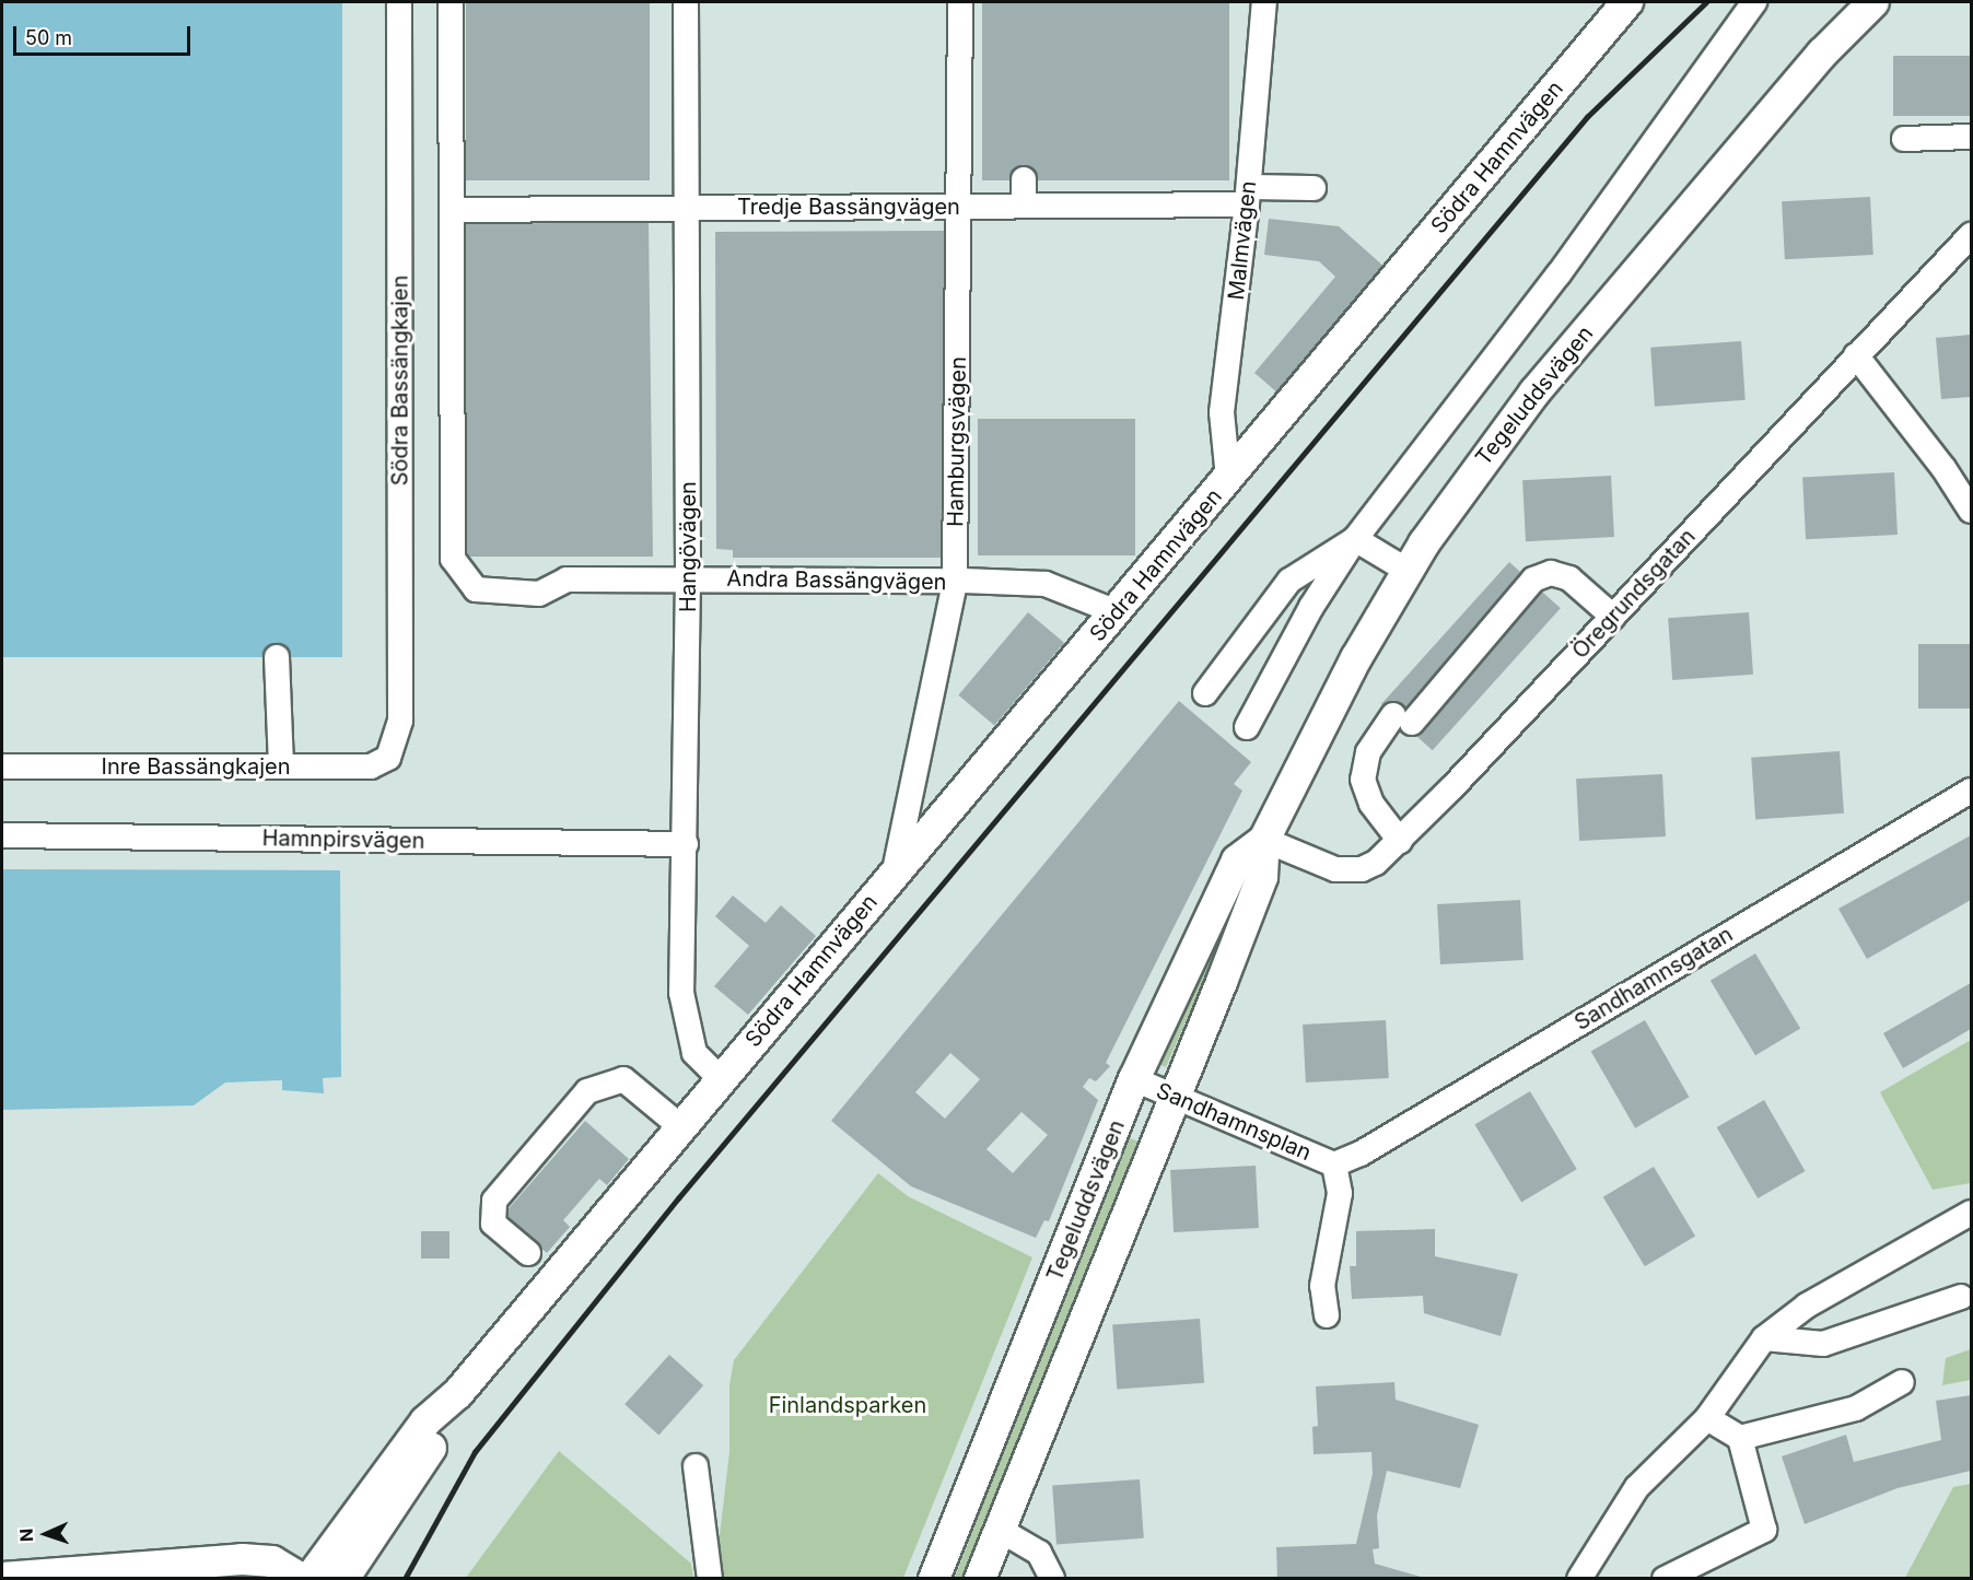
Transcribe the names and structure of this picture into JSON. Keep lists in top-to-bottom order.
{
  "streets": {
    "main road": ["Södra Hamnvägen", "Tegeluddsvägen"],
    "street": [
      "Tredje Bassängvägen",
      "Malmvägen",
      "Södra Bassängkajen",
      "Hamburgsvägen",
      "Hangövägen",
      "Andra Bassängvägen",
      "Öregrundsgatan",
      "Inre Bassängkajen",
      "Hamnpirsvägen",
      "Sandhamnsgatan",
      "Sandhamnsplan"
    ]
  },
  "crossings": [
    ["Södra Hamnvägen", "Malmvägen"],
    ["Södra Hamnvägen", "Hamburgsvägen"],
    ["Södra Hamnvägen", "Hangövägen"],
    ["Södra Hamnvägen", "Andra Bassängvägen"],
    ["Tredje Bassängvägen", "Malmvägen"],
    ["Tredje Bassängvägen", "Hamburgsvägen"],
    ["Tredje Bassängvägen", "Hangövägen"],
    ["Tredje Bassängvägen", "Andra Bassängvägen"],
    ["Södra Bassängkajen", "Inre Bassängkajen"],
    ["Tegeluddsvägen", "Öregrundsgatan"],
    ["Tegeluddsvägen", "Sandhamnsplan"],
    ["Hamburgsvägen", "Andra Bassängvägen"],
    ["Hangövägen", "Andra Bassängvägen"],
    ["Hangövägen", "Hamnpirsvägen"],
    ["Sandhamnsgatan", "Sandhamnsplan"]
  ],
  "parks": ["Finlandsparken"],
  "scale_bar": "50 m",
  "north": "left"
}
